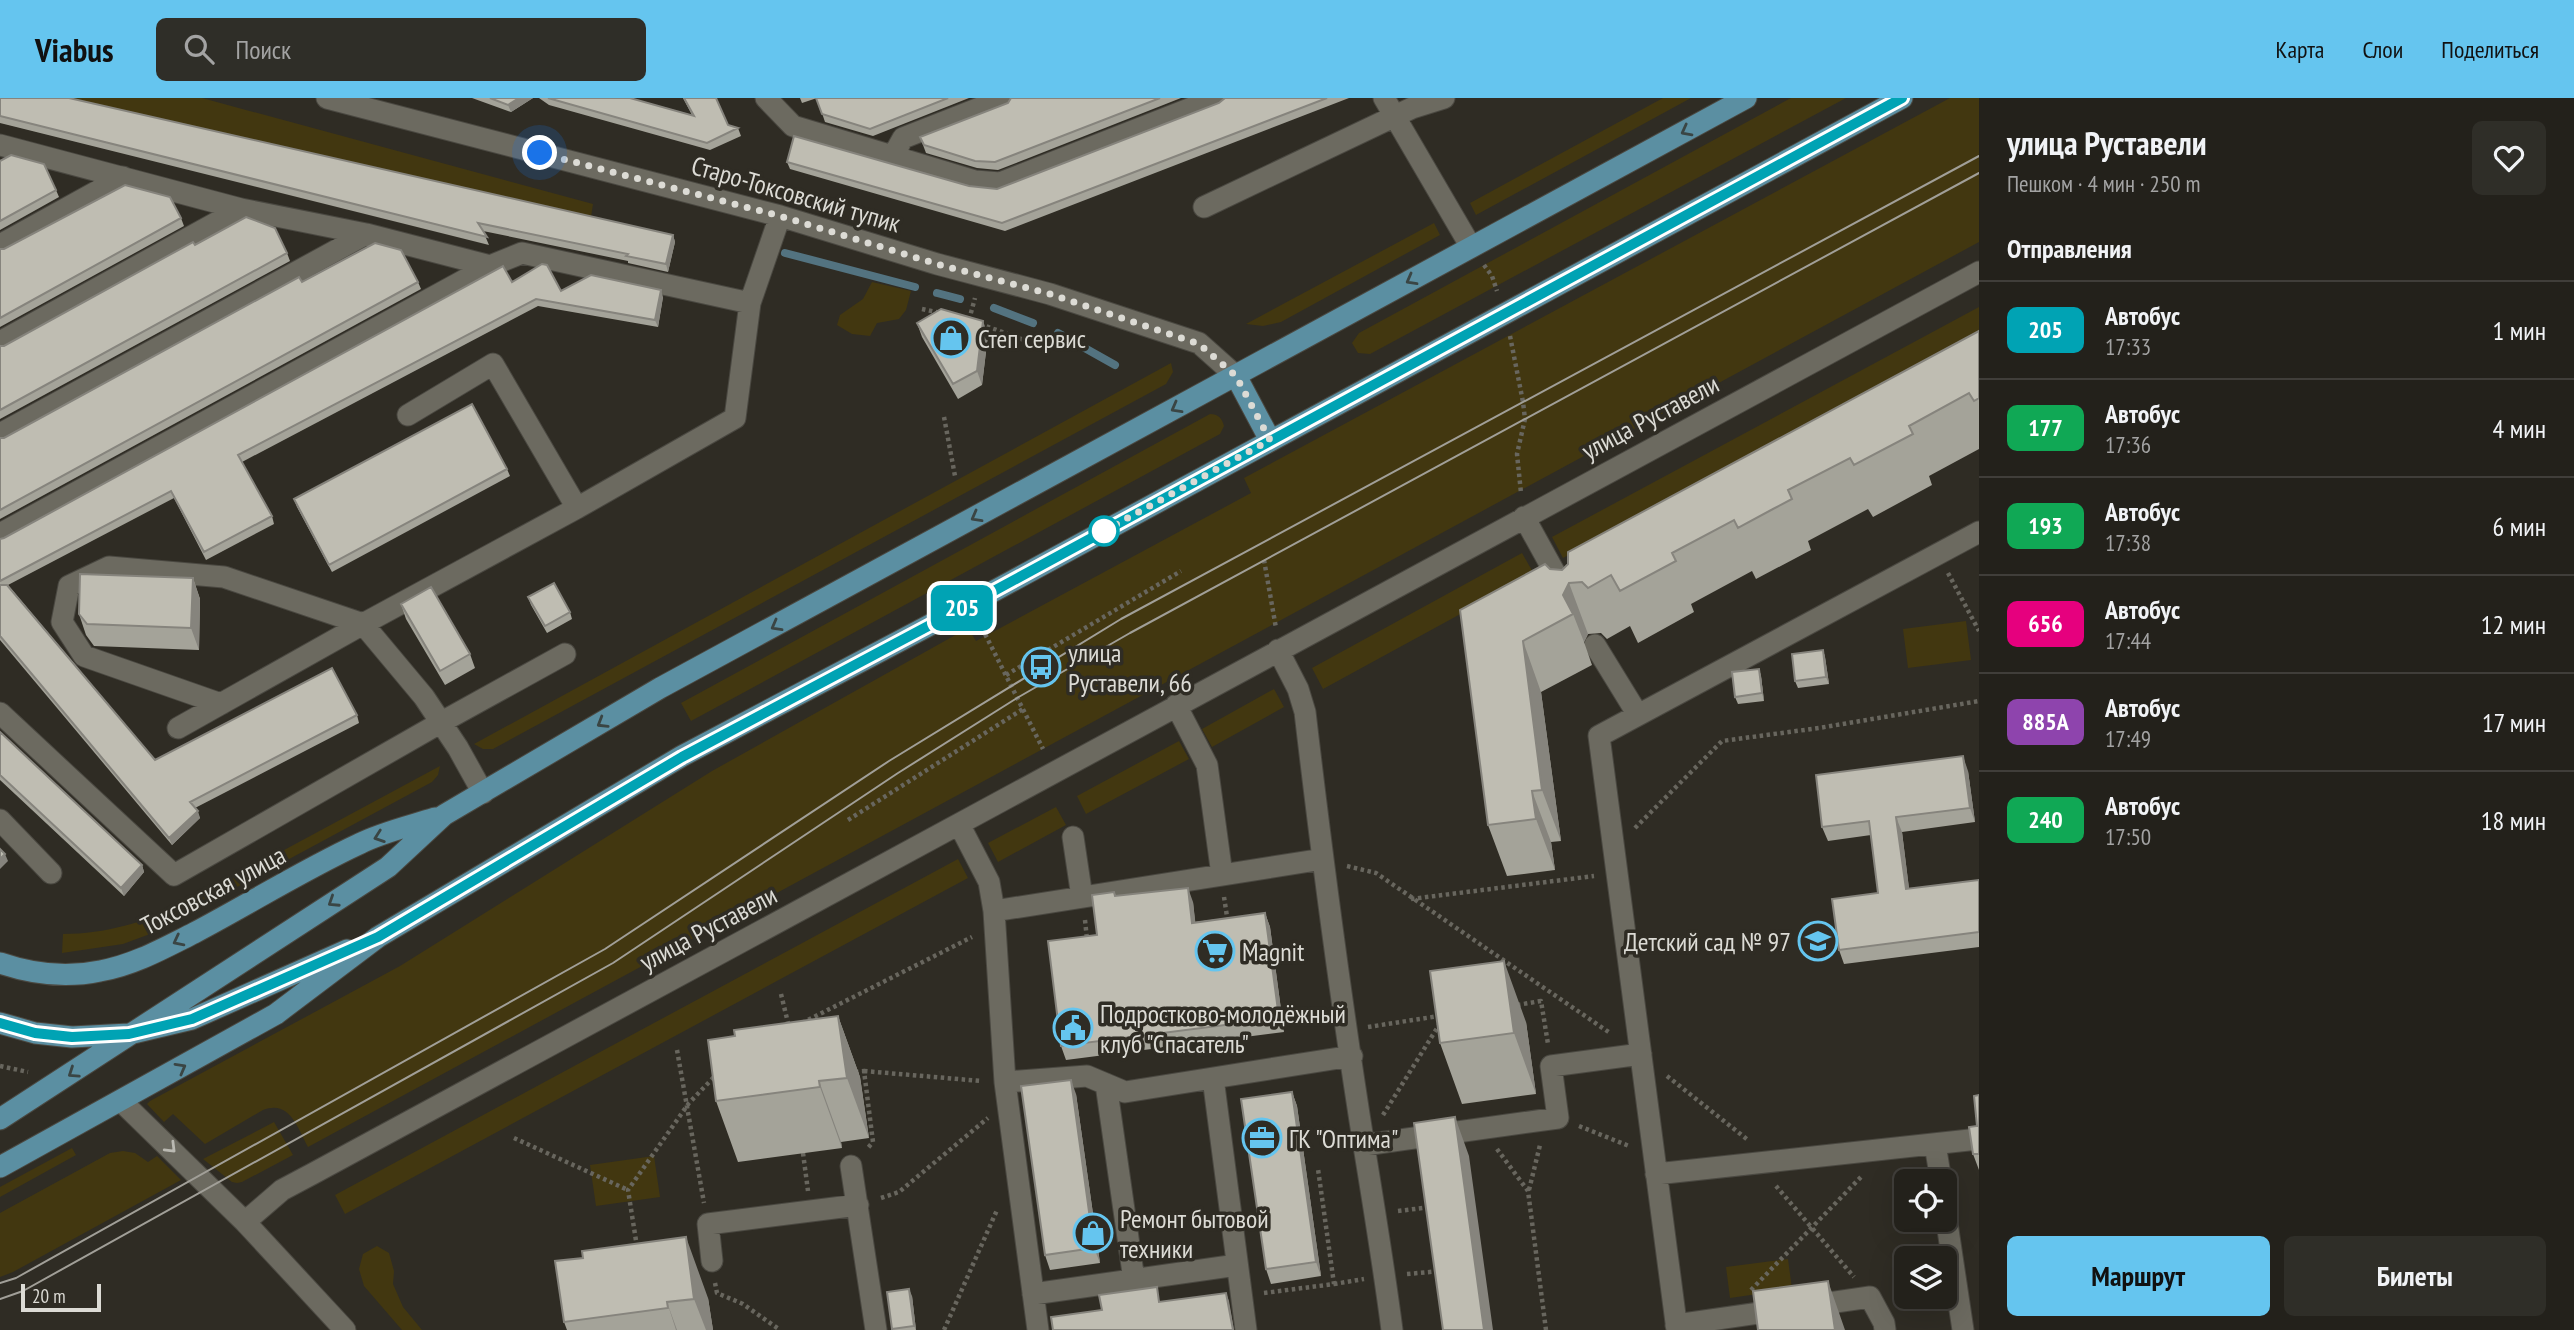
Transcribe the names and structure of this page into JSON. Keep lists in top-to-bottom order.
{
  "streets": {
    "main road": ["Токсовская улица"],
    "street": ["Старо-Токсовский тупик", "улица Руставели"]
  },
  "places": {
    "shop": ["Степ сервис", "Ремонт бытовой техники"],
    "bus stop": ["улица Руставели, 66"],
    "school or university": ["Детский сад № 97"],
    "supermarket": ["Magnit"],
    "public building": ["Подростково-молодёжный клуб \"Спасатель\""],
    "office": ["ГК \"Оптима\""]
  },
  "lines": ["bus line 205"],
  "scale_bar": "20 m",
  "page": {
    "header": "Viabus",
    "search": "Поиск",
    "nav": ["Карта", "Слои", "Поделиться"],
    "on_map": "205",
    "heading": [
      ["улица Руставели", "Пешком · 4 мин · 250 m"],
      "Отправления"
    ],
    "list": [
      {
        "mark": "205",
        "name": "Автобус",
        "note": "17:33",
        "value": "1 мин"
      },
      {
        "mark": "177",
        "name": "Автобус",
        "note": "17:36",
        "value": "4 мин"
      },
      {
        "mark": "193",
        "name": "Автобус",
        "note": "17:38",
        "value": "6 мин"
      },
      {
        "mark": "656",
        "name": "Автобус",
        "note": "17:44",
        "value": "12 мин"
      },
      {
        "mark": "885А",
        "name": "Автобус",
        "note": "17:49",
        "value": "17 мин"
      },
      {
        "mark": "240",
        "name": "Автобус",
        "note": "17:50",
        "value": "18 мин"
      }
    ],
    "buttons": ["Маршрут", "Билеты"],
    "scale": "20 m"
  }
}
